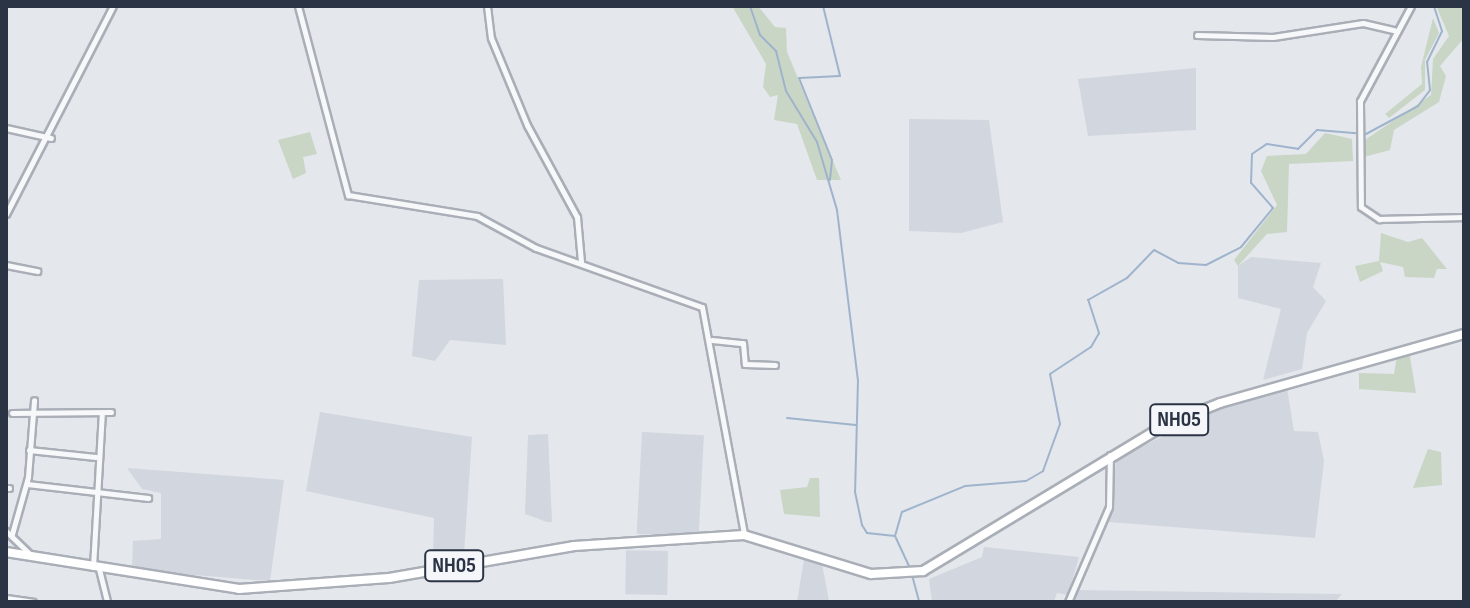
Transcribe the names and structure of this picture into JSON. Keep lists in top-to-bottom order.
{
  "streets": {
    "main road": ["NH05"]
  }
}
